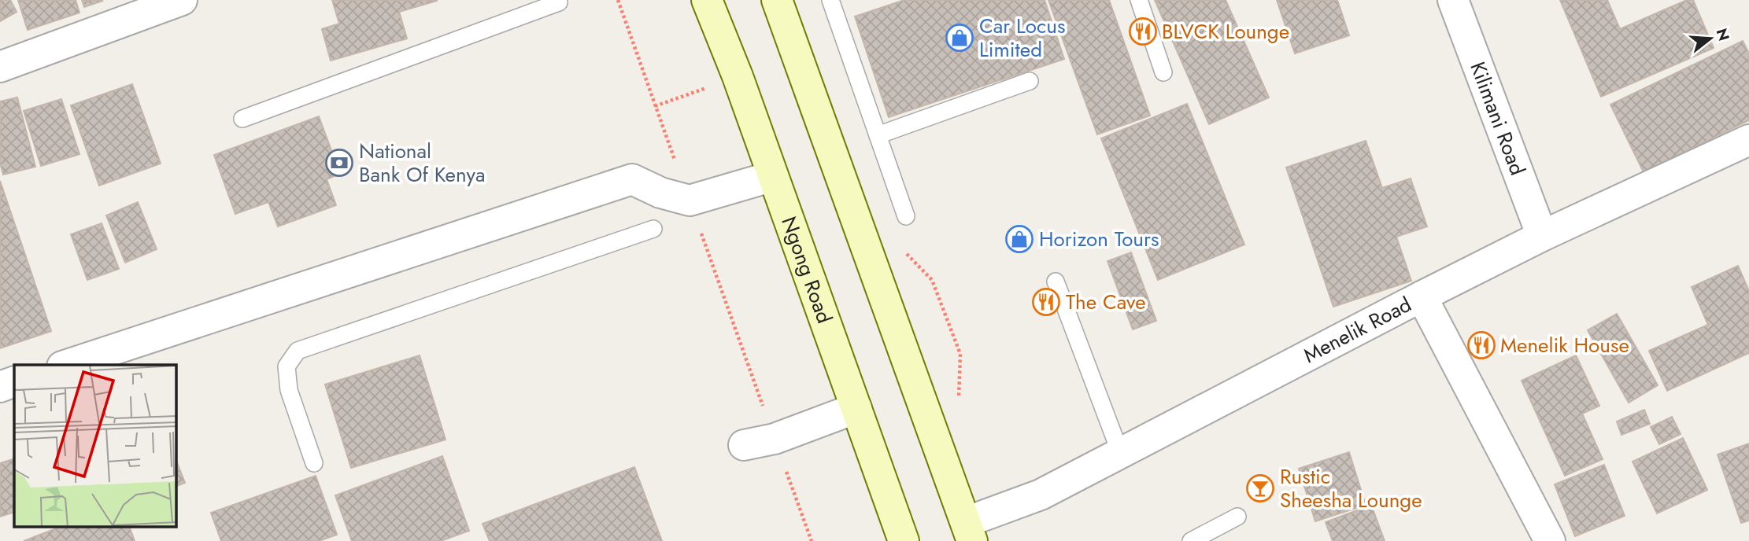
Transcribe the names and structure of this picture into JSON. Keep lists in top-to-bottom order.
{
  "streets": {
    "main road": ["Ngong Road"],
    "street": ["Kilimani Road", "Menelik Road"]
  },
  "crossings": [
    ["Kilimani Road", "Menelik Road"]
  ],
  "places": {
    "restaurant": ["BLVCK Lounge", "The Cave", "Menelik House"],
    "shop": ["Car Locus Limited", "Horizon Tours"],
    "bank": ["National Bank Of Kenya"],
    "bar": ["Rustic Sheesha Lounge"]
  },
  "north": "right"
}
